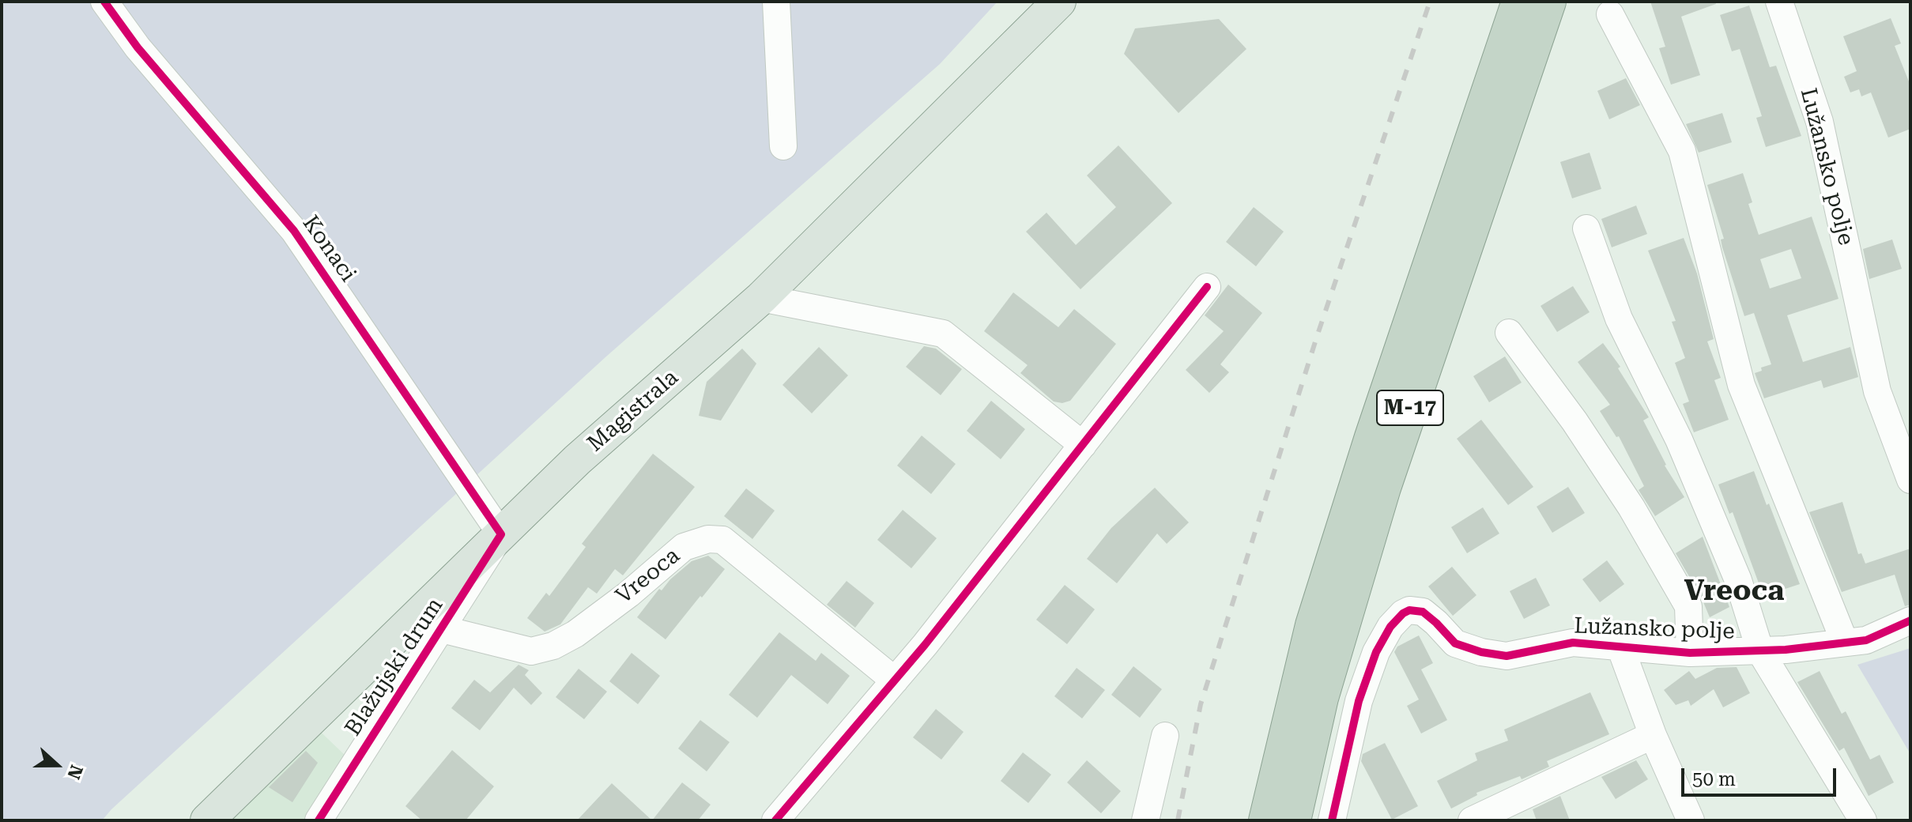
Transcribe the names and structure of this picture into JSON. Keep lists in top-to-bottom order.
{
  "streets": {
    "highway": ["M-17"],
    "main road": ["Magistrala"],
    "street": [
      "Lužansko polje",
      "Konaci",
      "Vreoca",
      "Blažujski drum"
    ]
  },
  "crossings": [
    ["Konaci", "Magistrala"],
    ["Konaci", "Blažujski drum"],
    ["Magistrala", "Blažujski drum"],
    ["Vreoca", "Blažujski drum"]
  ],
  "districts": ["Vreoca"],
  "scale_bar": "50 m",
  "north": "right"
}
